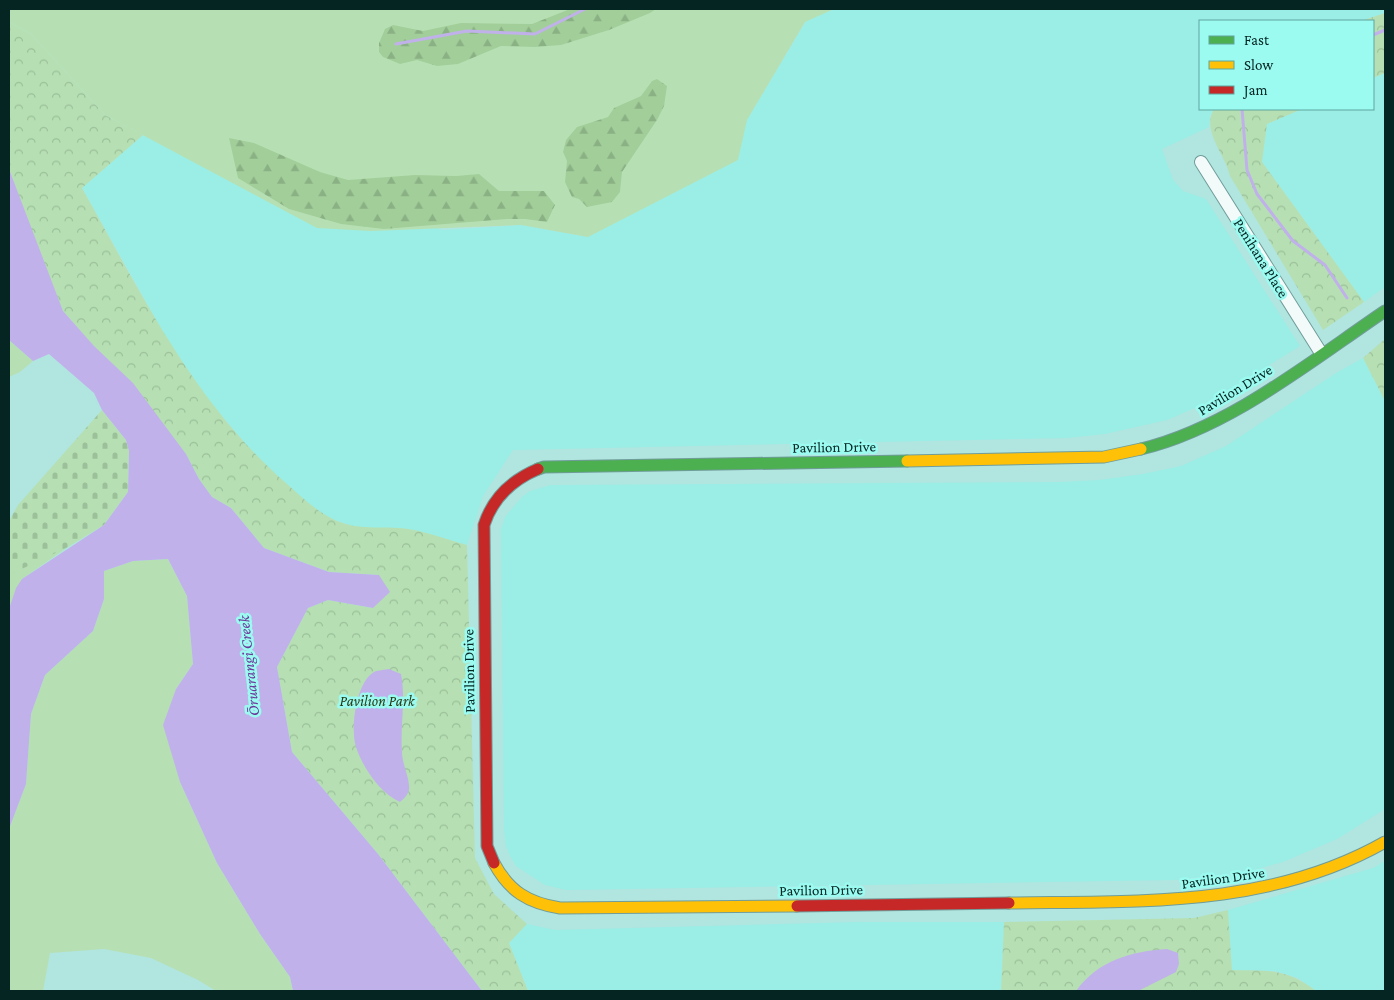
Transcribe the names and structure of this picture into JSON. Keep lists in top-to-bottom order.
{
  "streets": {
    "street": ["Penihana Place", "Pavilion Drive"]
  },
  "crossings": [
    ["Penihana Place", "Pavilion Drive"]
  ],
  "water": ["Ōruarangi Creek"],
  "parks": ["Pavilion Park"],
  "legend": ["Fast", "Slow", "Jam"]
}
